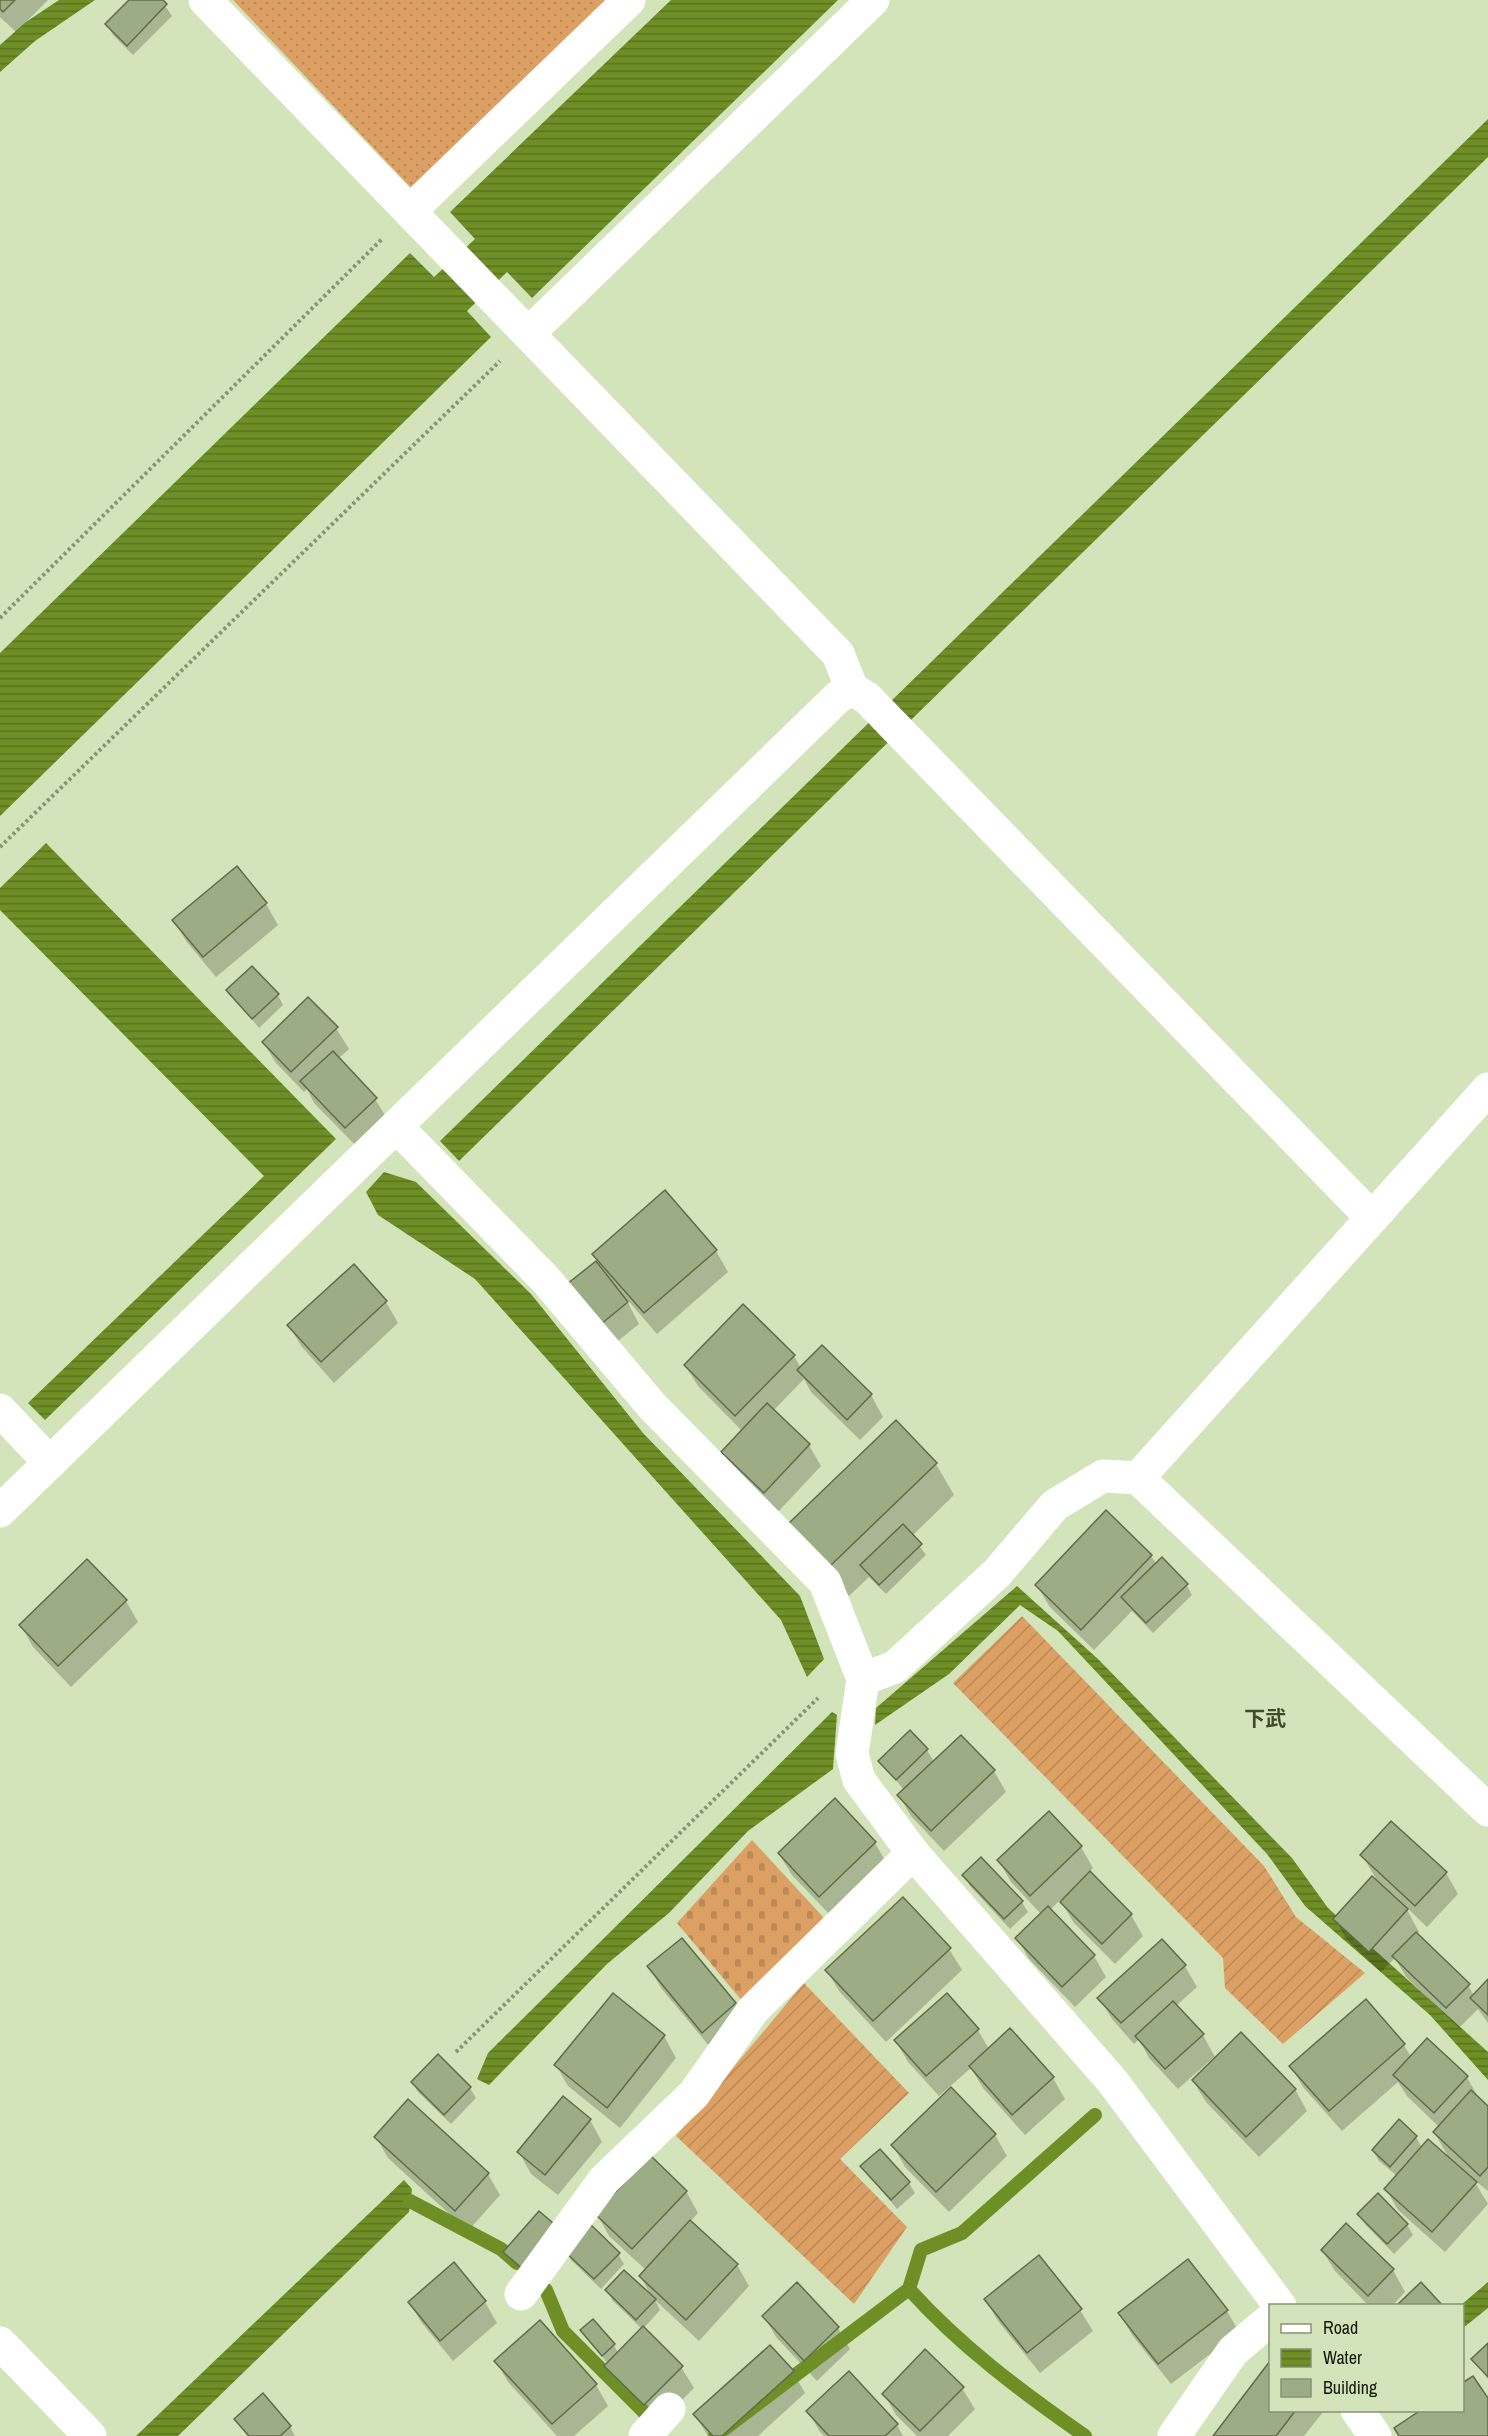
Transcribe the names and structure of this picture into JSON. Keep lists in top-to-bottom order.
{
  "districts": ["下武"],
  "legend": ["Road", "Water", "Building"]
}
